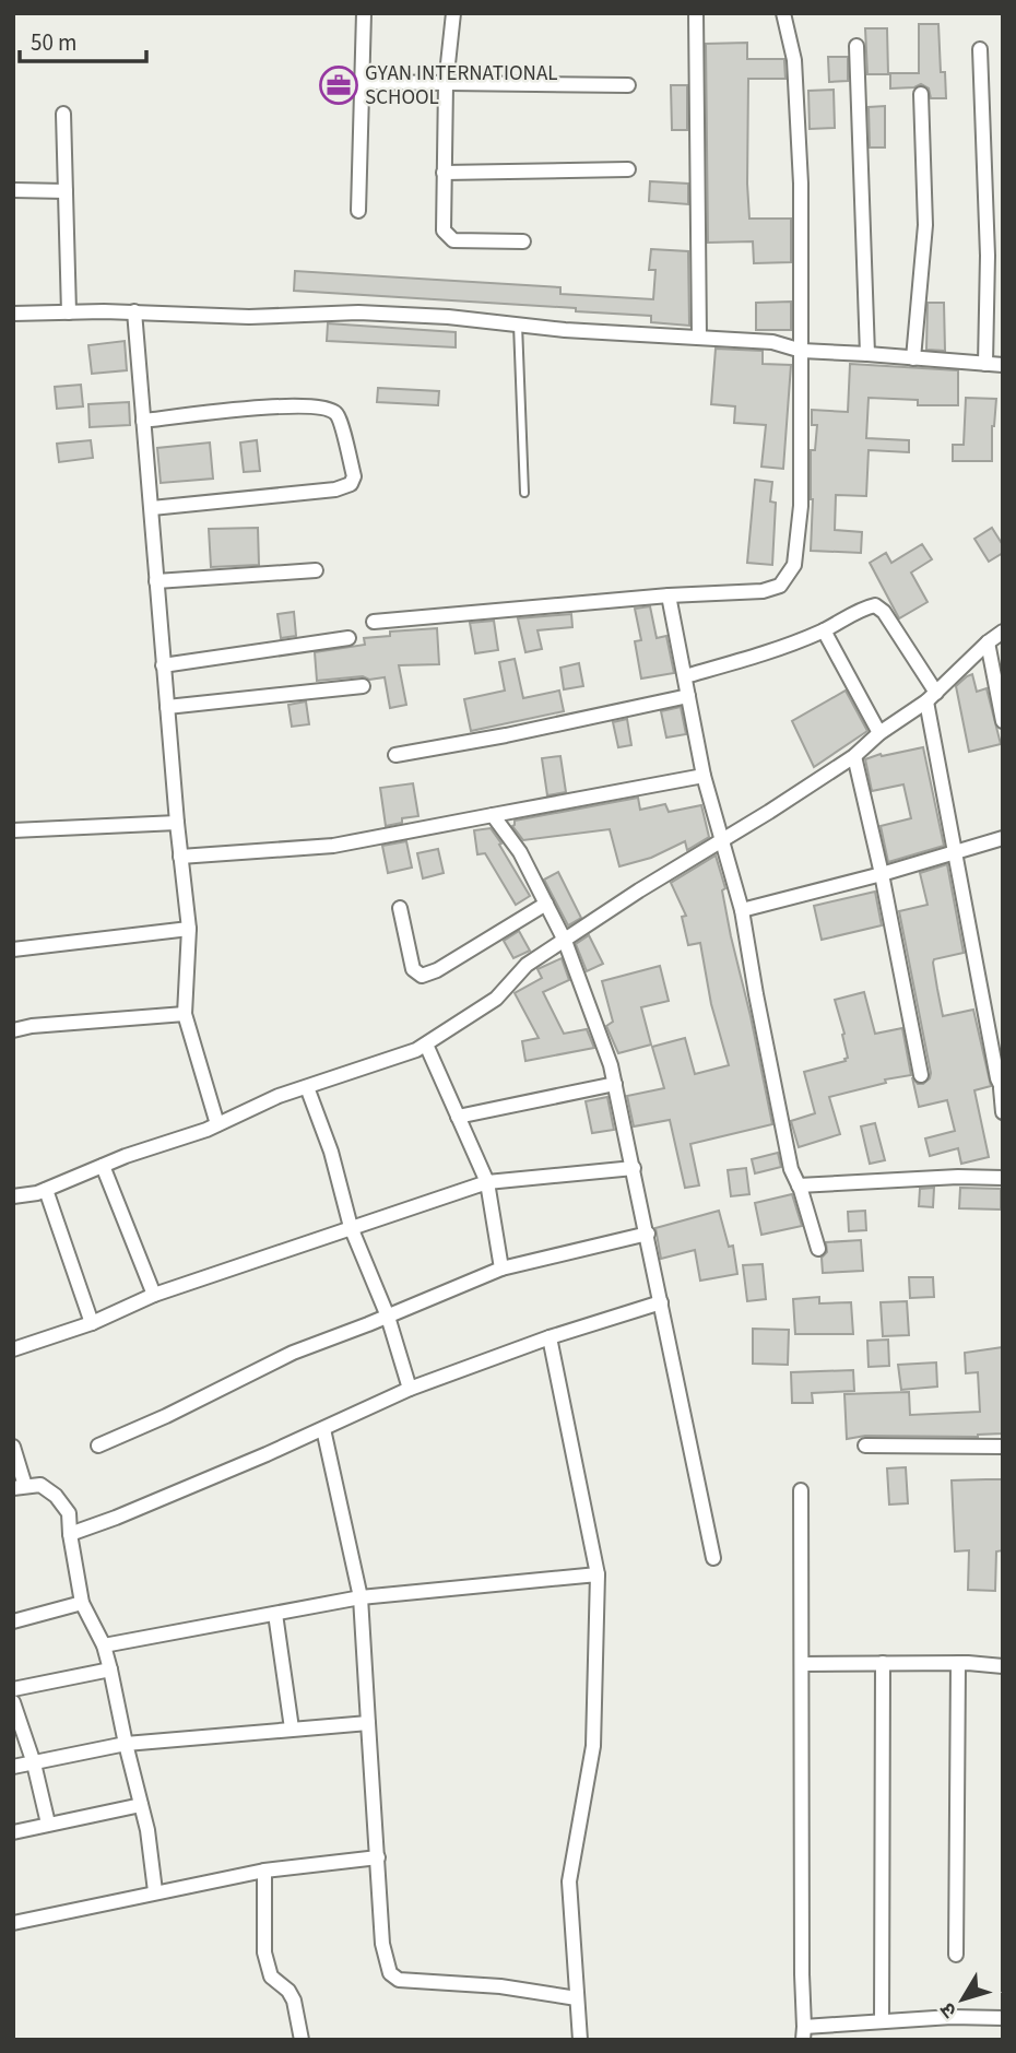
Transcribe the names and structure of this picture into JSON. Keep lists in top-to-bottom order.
{
  "places": {
    "office": ["GYAN INTERNATIONAL SCHOOL"]
  },
  "scale_bar": "50 m",
  "north": "bottom left"
}
